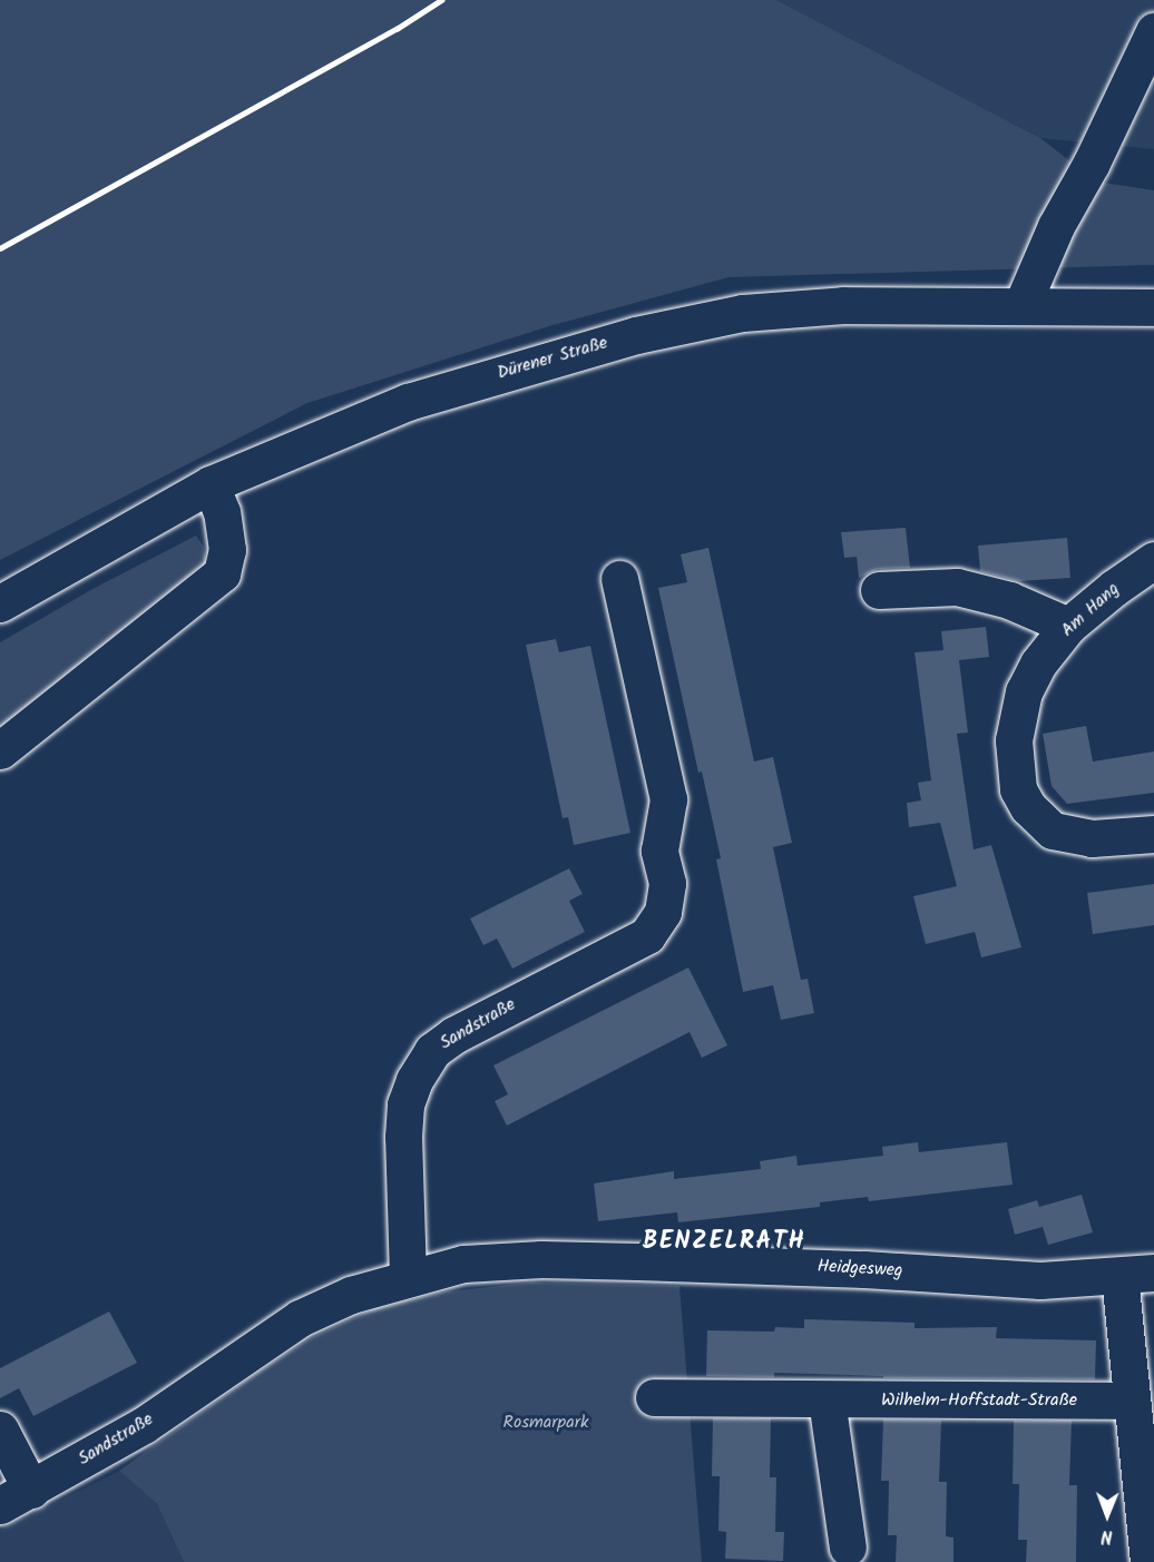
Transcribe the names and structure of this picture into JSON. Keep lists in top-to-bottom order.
{
  "streets": {
    "street": [
      "Dürener Straße",
      "Am Hang",
      "Sandstraße",
      "Heidgesweg",
      "Wilhelm-Hoffstadt-Straße"
    ]
  },
  "crossings": [
    ["Sandstraße", "Heidgesweg"]
  ],
  "districts": ["BENZELRATH"],
  "parks": ["Rosmarpark"],
  "north": "bottom"
}
